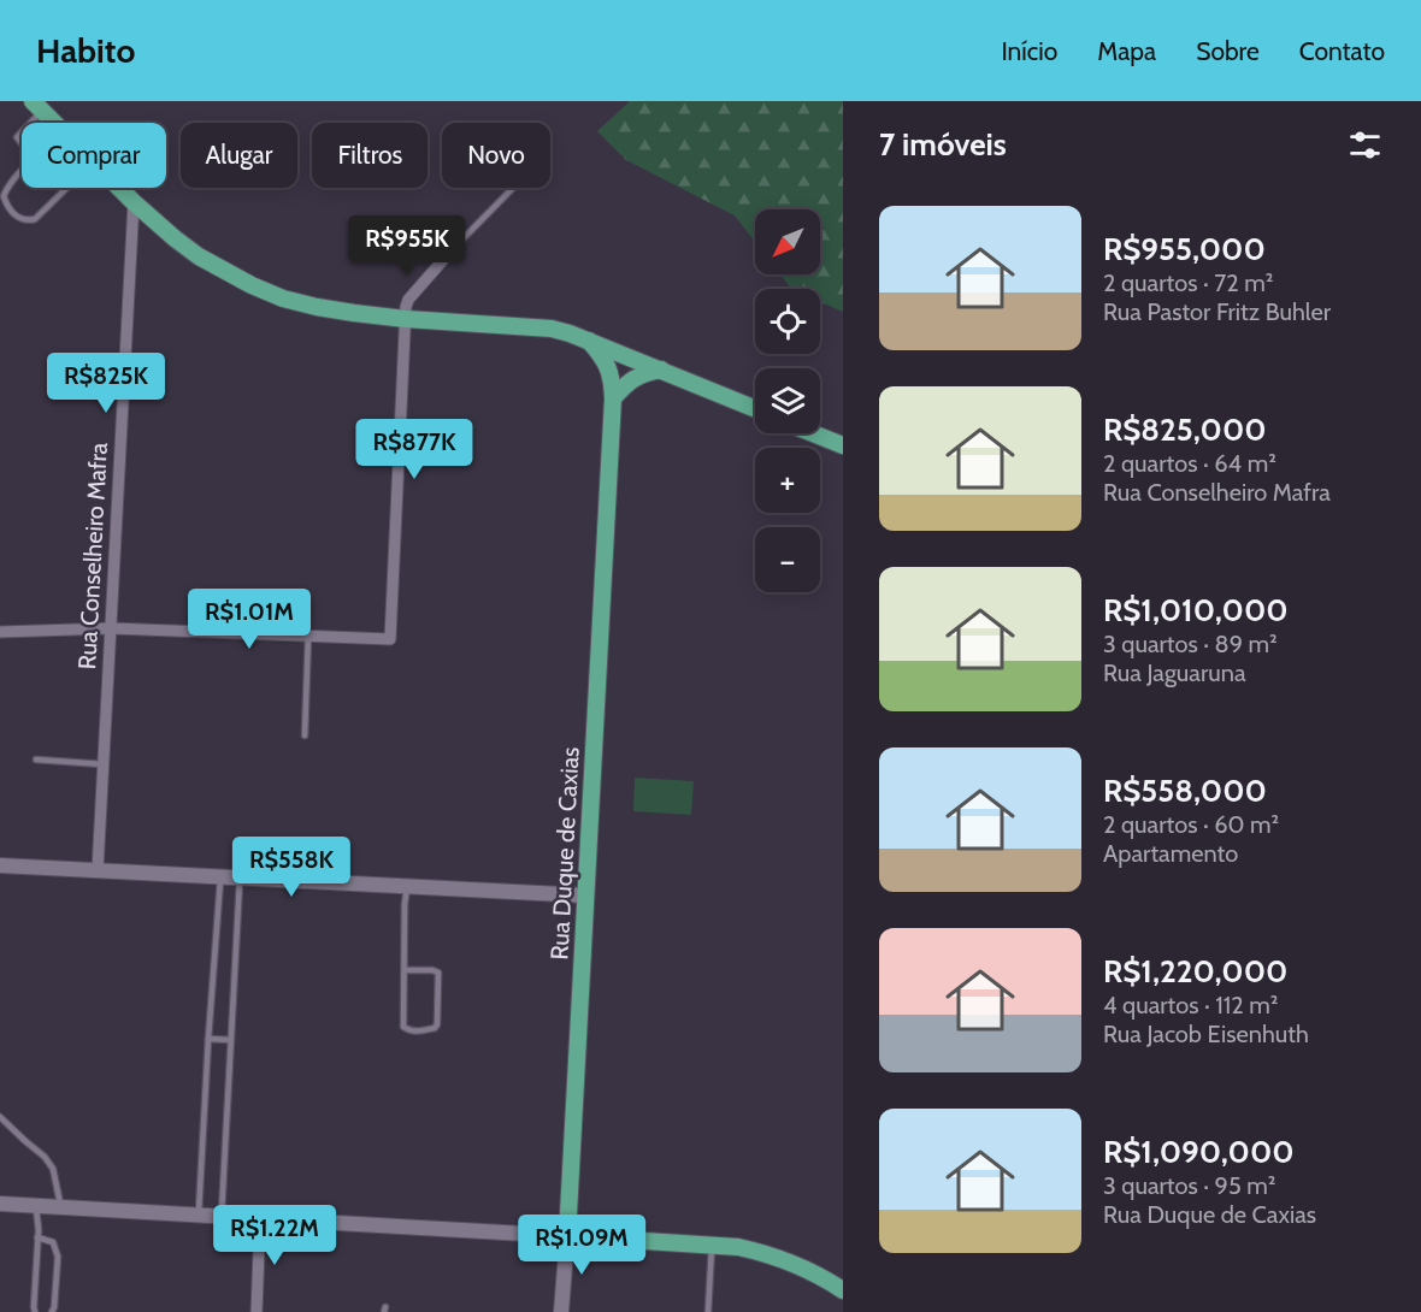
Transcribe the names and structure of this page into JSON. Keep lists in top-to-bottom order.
{
  "streets": {
    "main road": ["Rua Duque de Caxias"],
    "street": ["Rua Conselheiro Mafra"]
  },
  "north": "bottom left",
  "page": {
    "header": "Habito",
    "nav": [
      "Início",
      "Mapa",
      "Sobre",
      "Contato"
    ],
    "heading": "7 imóveis",
    "chip": [
      "Comprar",
      "Alugar",
      "Filtros",
      "Novo"
    ],
    "list": [
      {
        "name": "R$955,000",
        "note": "2 quartos · 72 m² · Rua Pastor Fritz Buhler"
      },
      {
        "name": "R$825,000",
        "note": "2 quartos · 64 m² · Rua Conselheiro Mafra"
      },
      {
        "name": "R$1,010,000",
        "note": "3 quartos · 89 m² · Rua Jaguaruna"
      },
      {
        "name": "R$558,000",
        "note": "2 quartos · 60 m² · Apartamento"
      },
      {
        "name": "R$1,220,000",
        "note": "4 quartos · 112 m² · Rua Jacob Eisenhuth"
      },
      {
        "name": "R$1,090,000",
        "note": "3 quartos · 95 m² · Rua Duque de Caxias"
      }
    ],
    "map_buttons": ["+", "−"],
    "price": [
      "R$955K",
      "R$825K",
      "R$877K",
      "R$1.01M",
      "R$558K",
      "R$1.22M",
      "R$1.09M"
    ]
  }
}
